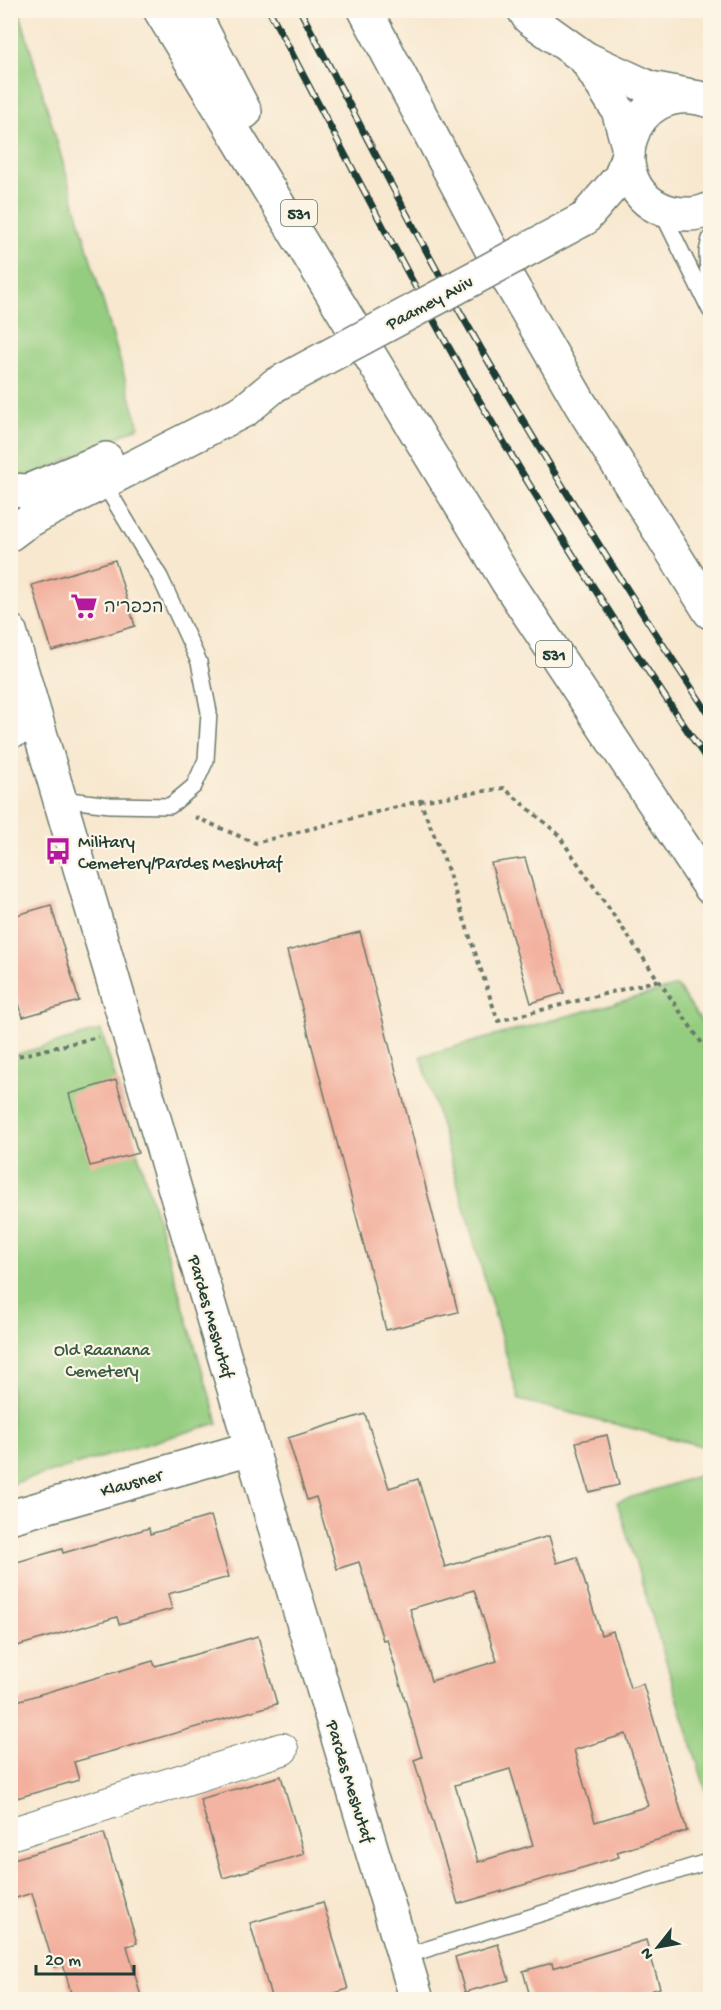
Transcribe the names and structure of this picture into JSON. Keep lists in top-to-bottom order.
{
  "streets": {
    "main road": [
      "531",
      "Paamey Aviv",
      "Pardes Meshutaf",
      "Klausner"
    ]
  },
  "crossings": [
    ["Pardes Meshutaf", "Klausner"]
  ],
  "parks": ["Old Raanana Cemetery"],
  "places": {
    "supermarket": ["הכפריה"],
    "bus stop": ["Military Cemetery/Pardes Meshutaf"]
  },
  "scale_bar": "20 m",
  "north": "bottom left"
}
